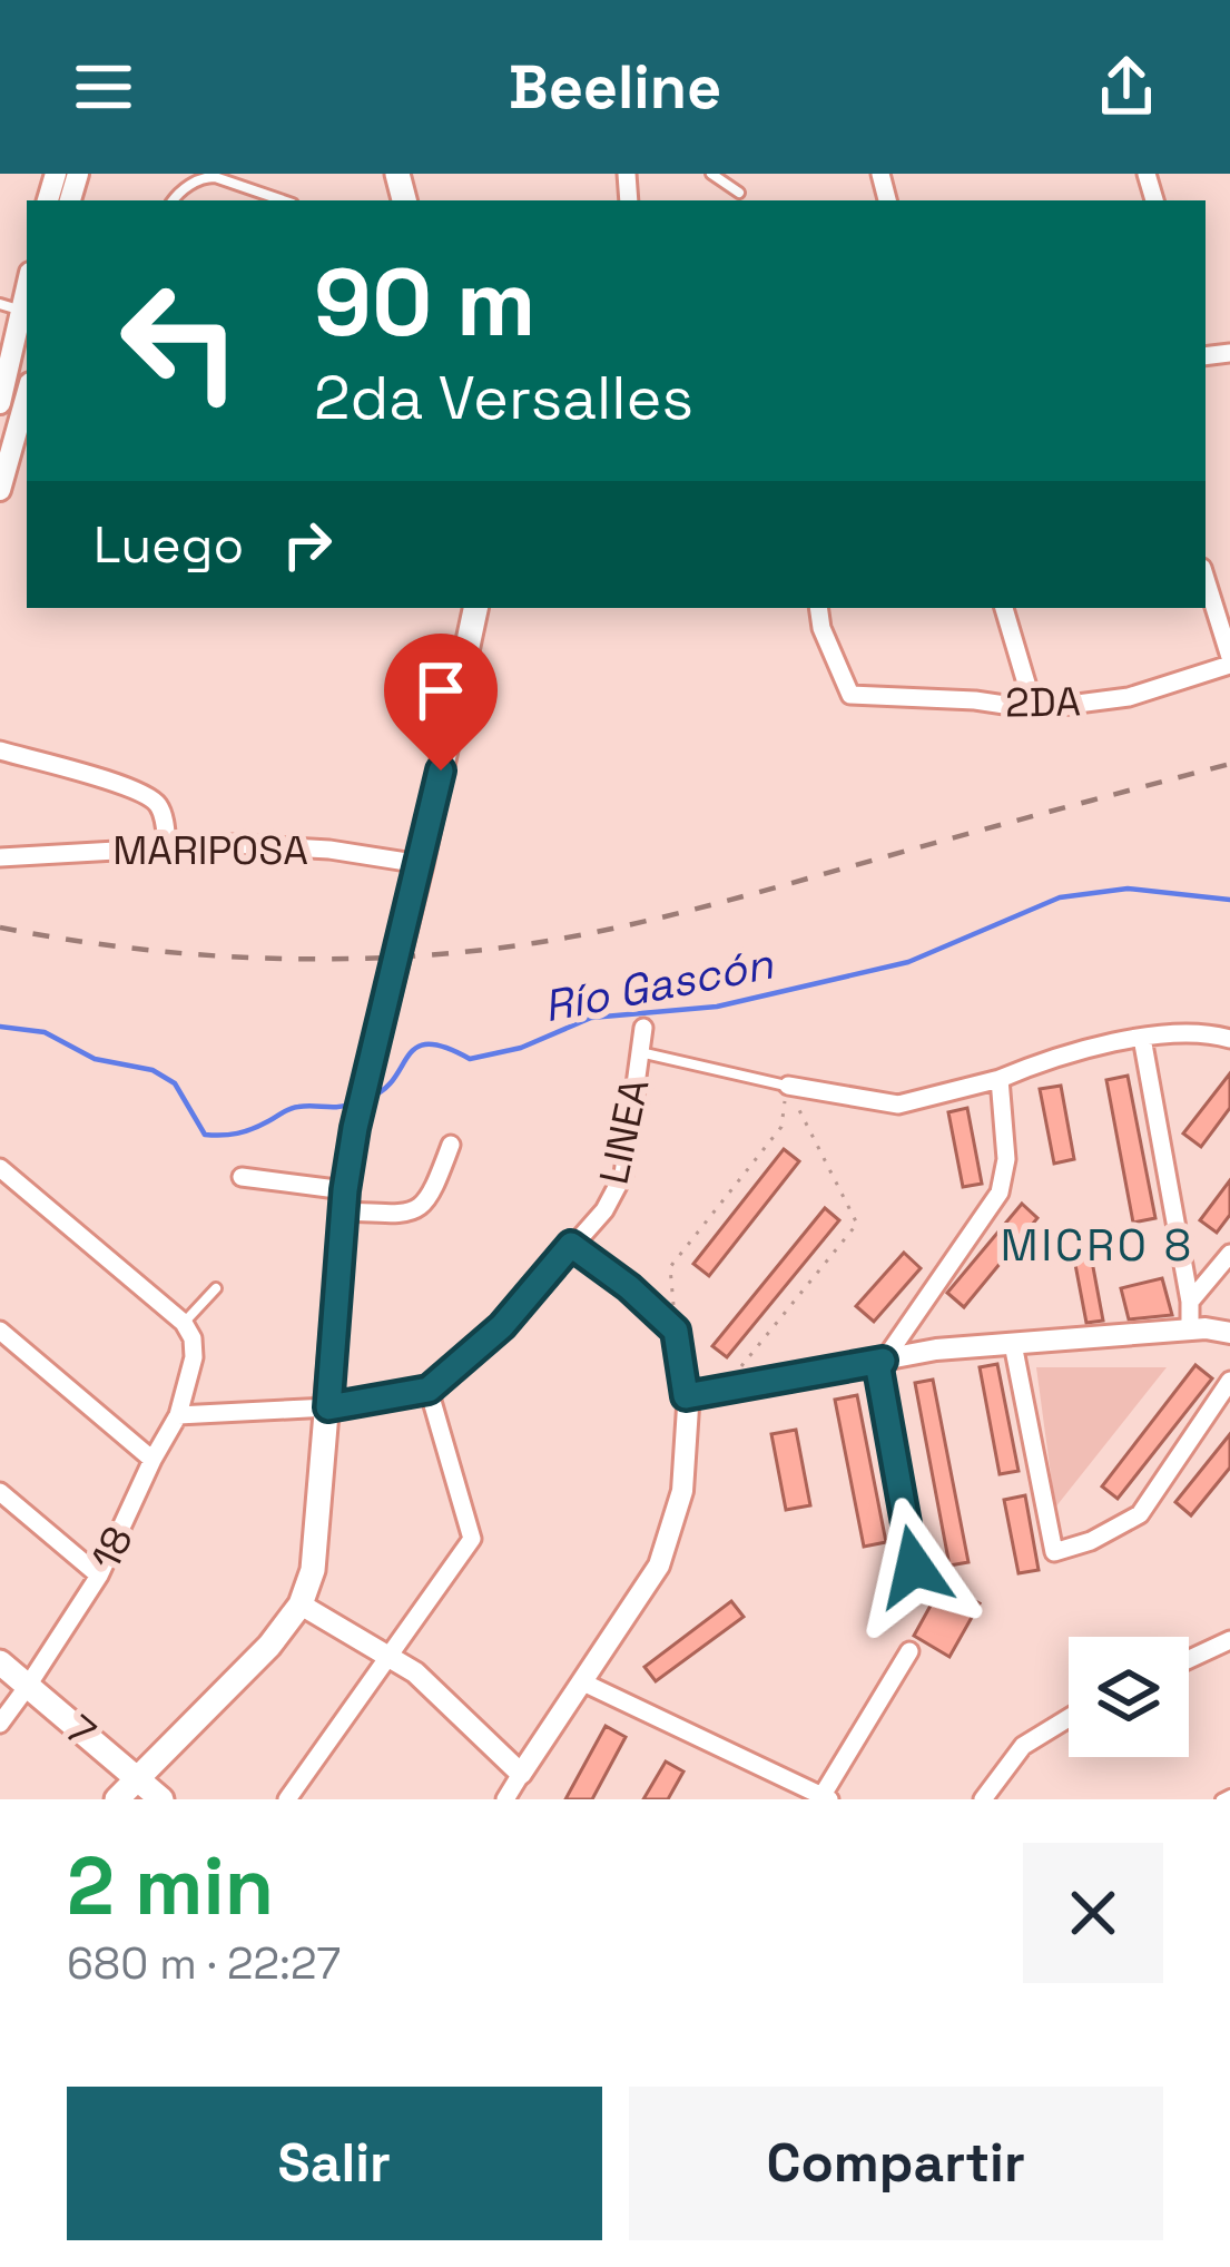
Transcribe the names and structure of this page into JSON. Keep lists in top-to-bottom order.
{
  "streets": {
    "main road": ["7"],
    "street": [
      "2DA",
      "MARIPOSA",
      "LINEA",
      "18"
    ]
  },
  "crossings": [
    ["18", "7"]
  ],
  "districts": ["MICRO 8"],
  "water": ["Río Gascón"],
  "page": {
    "header": "Beeline",
    "turn": ["90 m", "2da Versalles"],
    "then": "Luego",
    "heading": ["2 min", "680 m · 22:27"],
    "buttons": ["Salir", "Compartir"]
  }
}
